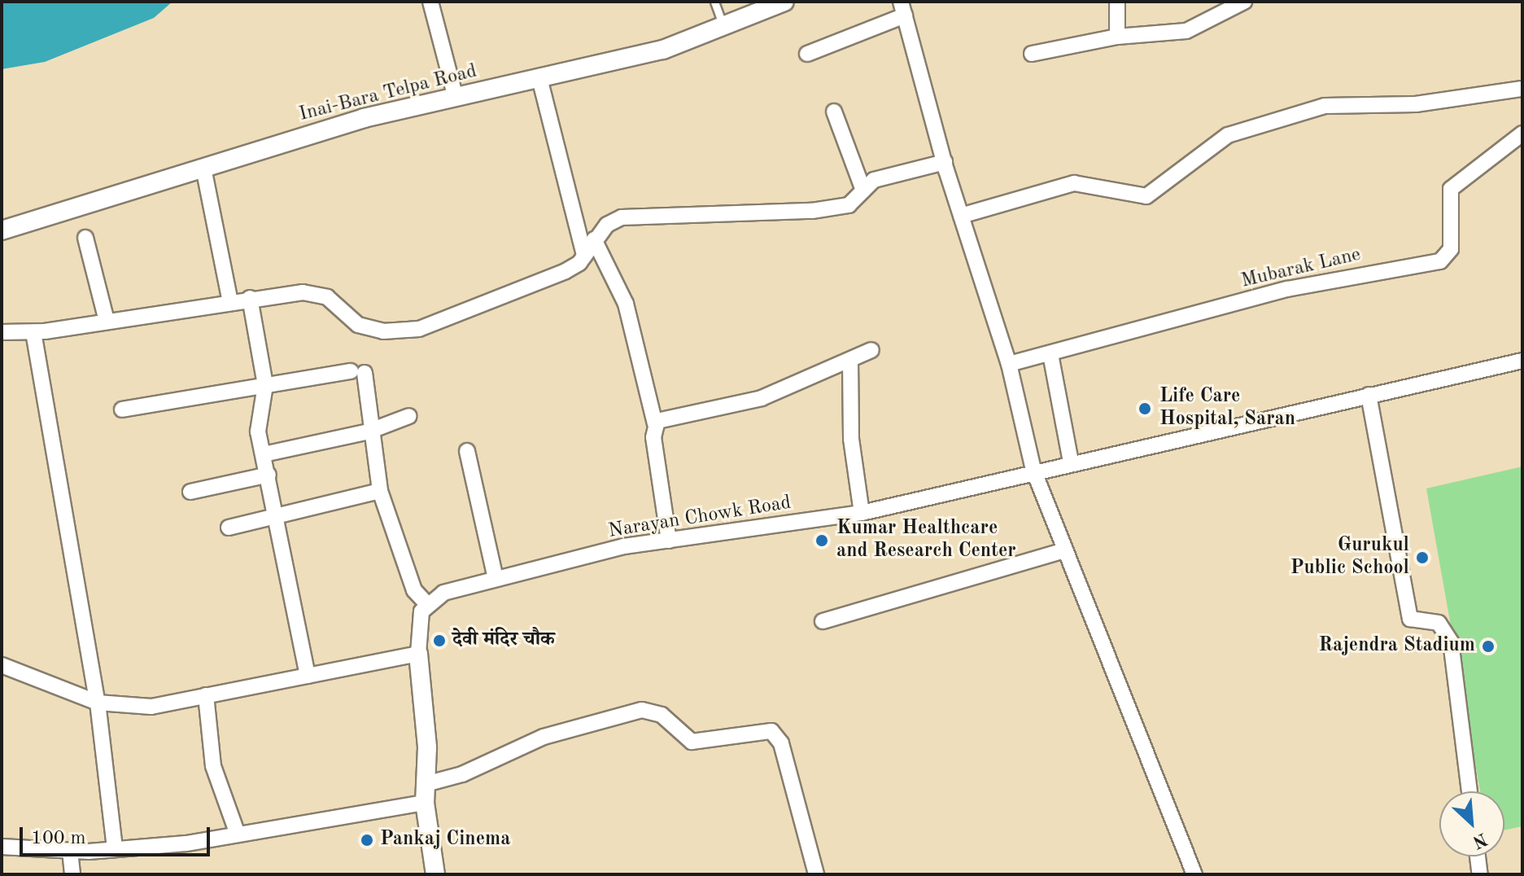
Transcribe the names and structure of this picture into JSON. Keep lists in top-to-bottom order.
{
  "streets": {
    "street": ["Inai-Bara Telpa Road", "Mubarak Lane", "Narayan Chowk Road"]
  },
  "places": [
    "Life Care Hospital, Saran",
    "Kumar Healthcare and Research Center",
    "Gurukul Public School",
    "देवी मंदिर चौक",
    "Rajendra Stadium",
    "Pankaj Cinema"
  ],
  "scale_bar": "100 m",
  "north": "bottom right"
}
